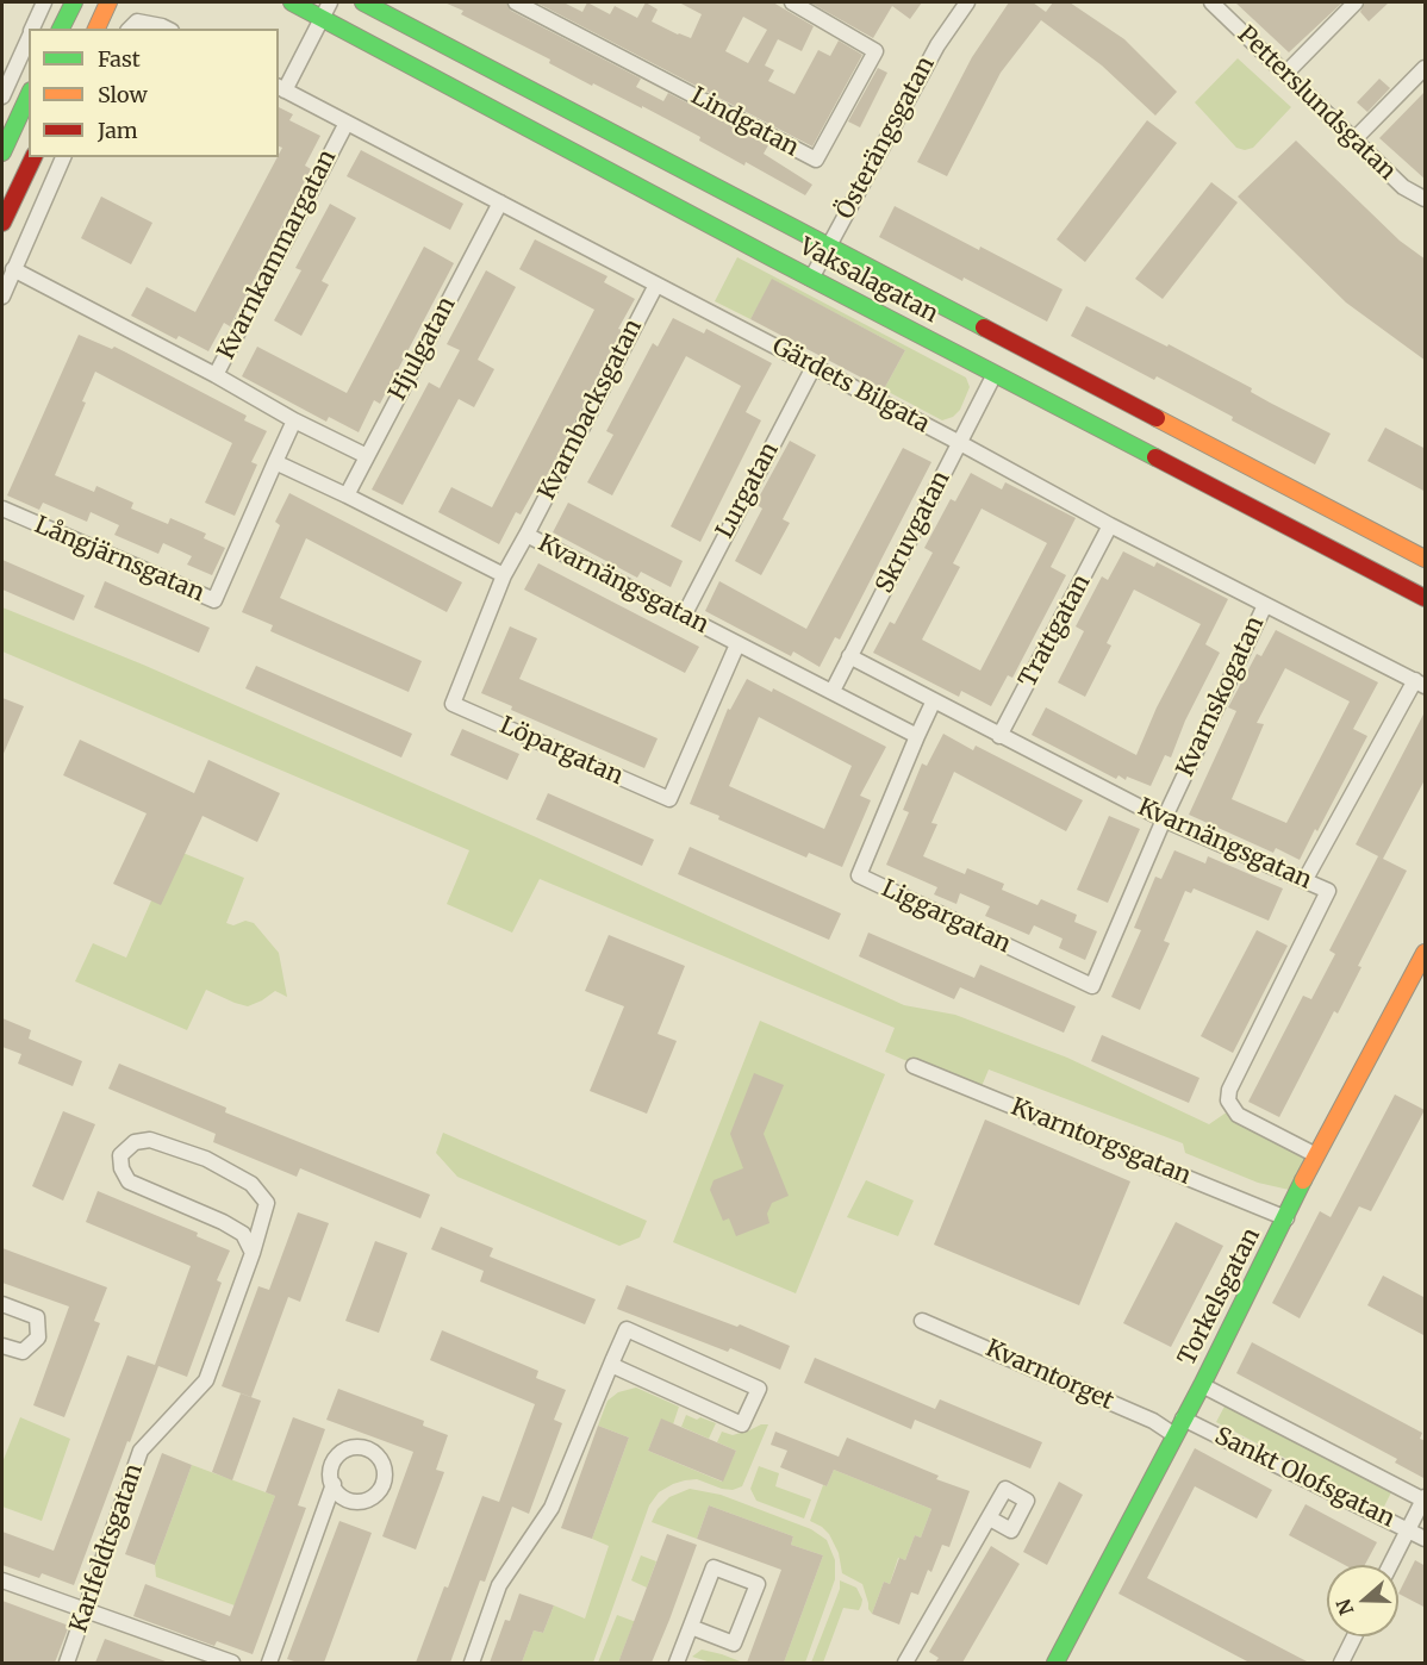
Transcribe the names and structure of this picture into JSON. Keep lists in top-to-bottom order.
{
  "streets": {
    "main road": ["Vaksalagatan", "Torkelsgatan"],
    "street": [
      "Petterslundsgatan",
      "Lindgatan",
      "Österängsgatan",
      "Kvarnkammargatan",
      "Hjulgatan",
      "Gärdets Bilgata",
      "Kvarnbacksgatan",
      "Lurgatan",
      "Skruvgatan",
      "Långjärnsgatan",
      "Kvarnängsgatan",
      "Trattgatan",
      "Kvarnskogatan",
      "Löpargatan",
      "Liggargatan",
      "Kvarntorgsgatan",
      "Kvarntorget",
      "Sankt Olofsgatan",
      "Karlfeldtsgatan"
    ]
  },
  "crossings": [
    ["Österängsgatan", "Vaksalagatan"],
    ["Kvarnkammargatan", "Gärdets Bilgata"],
    ["Vaksalagatan", "Skruvgatan"],
    ["Hjulgatan", "Gärdets Bilgata"],
    ["Gärdets Bilgata", "Kvarnbacksgatan"],
    ["Gärdets Bilgata", "Lurgatan"],
    ["Gärdets Bilgata", "Skruvgatan"],
    ["Gärdets Bilgata", "Trattgatan"],
    ["Gärdets Bilgata", "Kvarnskogatan"],
    ["Kvarnbacksgatan", "Kvarnängsgatan"],
    ["Lurgatan", "Kvarnängsgatan"],
    ["Skruvgatan", "Kvarnängsgatan"],
    ["Kvarnängsgatan", "Trattgatan"],
    ["Kvarnängsgatan", "Kvarnskogatan"],
    ["Kvarnängsgatan", "Löpargatan"],
    ["Kvarnängsgatan", "Liggargatan"],
    ["Kvarnängsgatan", "Torkelsgatan"],
    ["Kvarnskogatan", "Liggargatan"],
    ["Kvarntorgsgatan", "Torkelsgatan"],
    ["Torkelsgatan", "Kvarntorget"],
    ["Torkelsgatan", "Sankt Olofsgatan"]
  ],
  "legend": ["Fast", "Slow", "Jam"],
  "north": "left"
}
